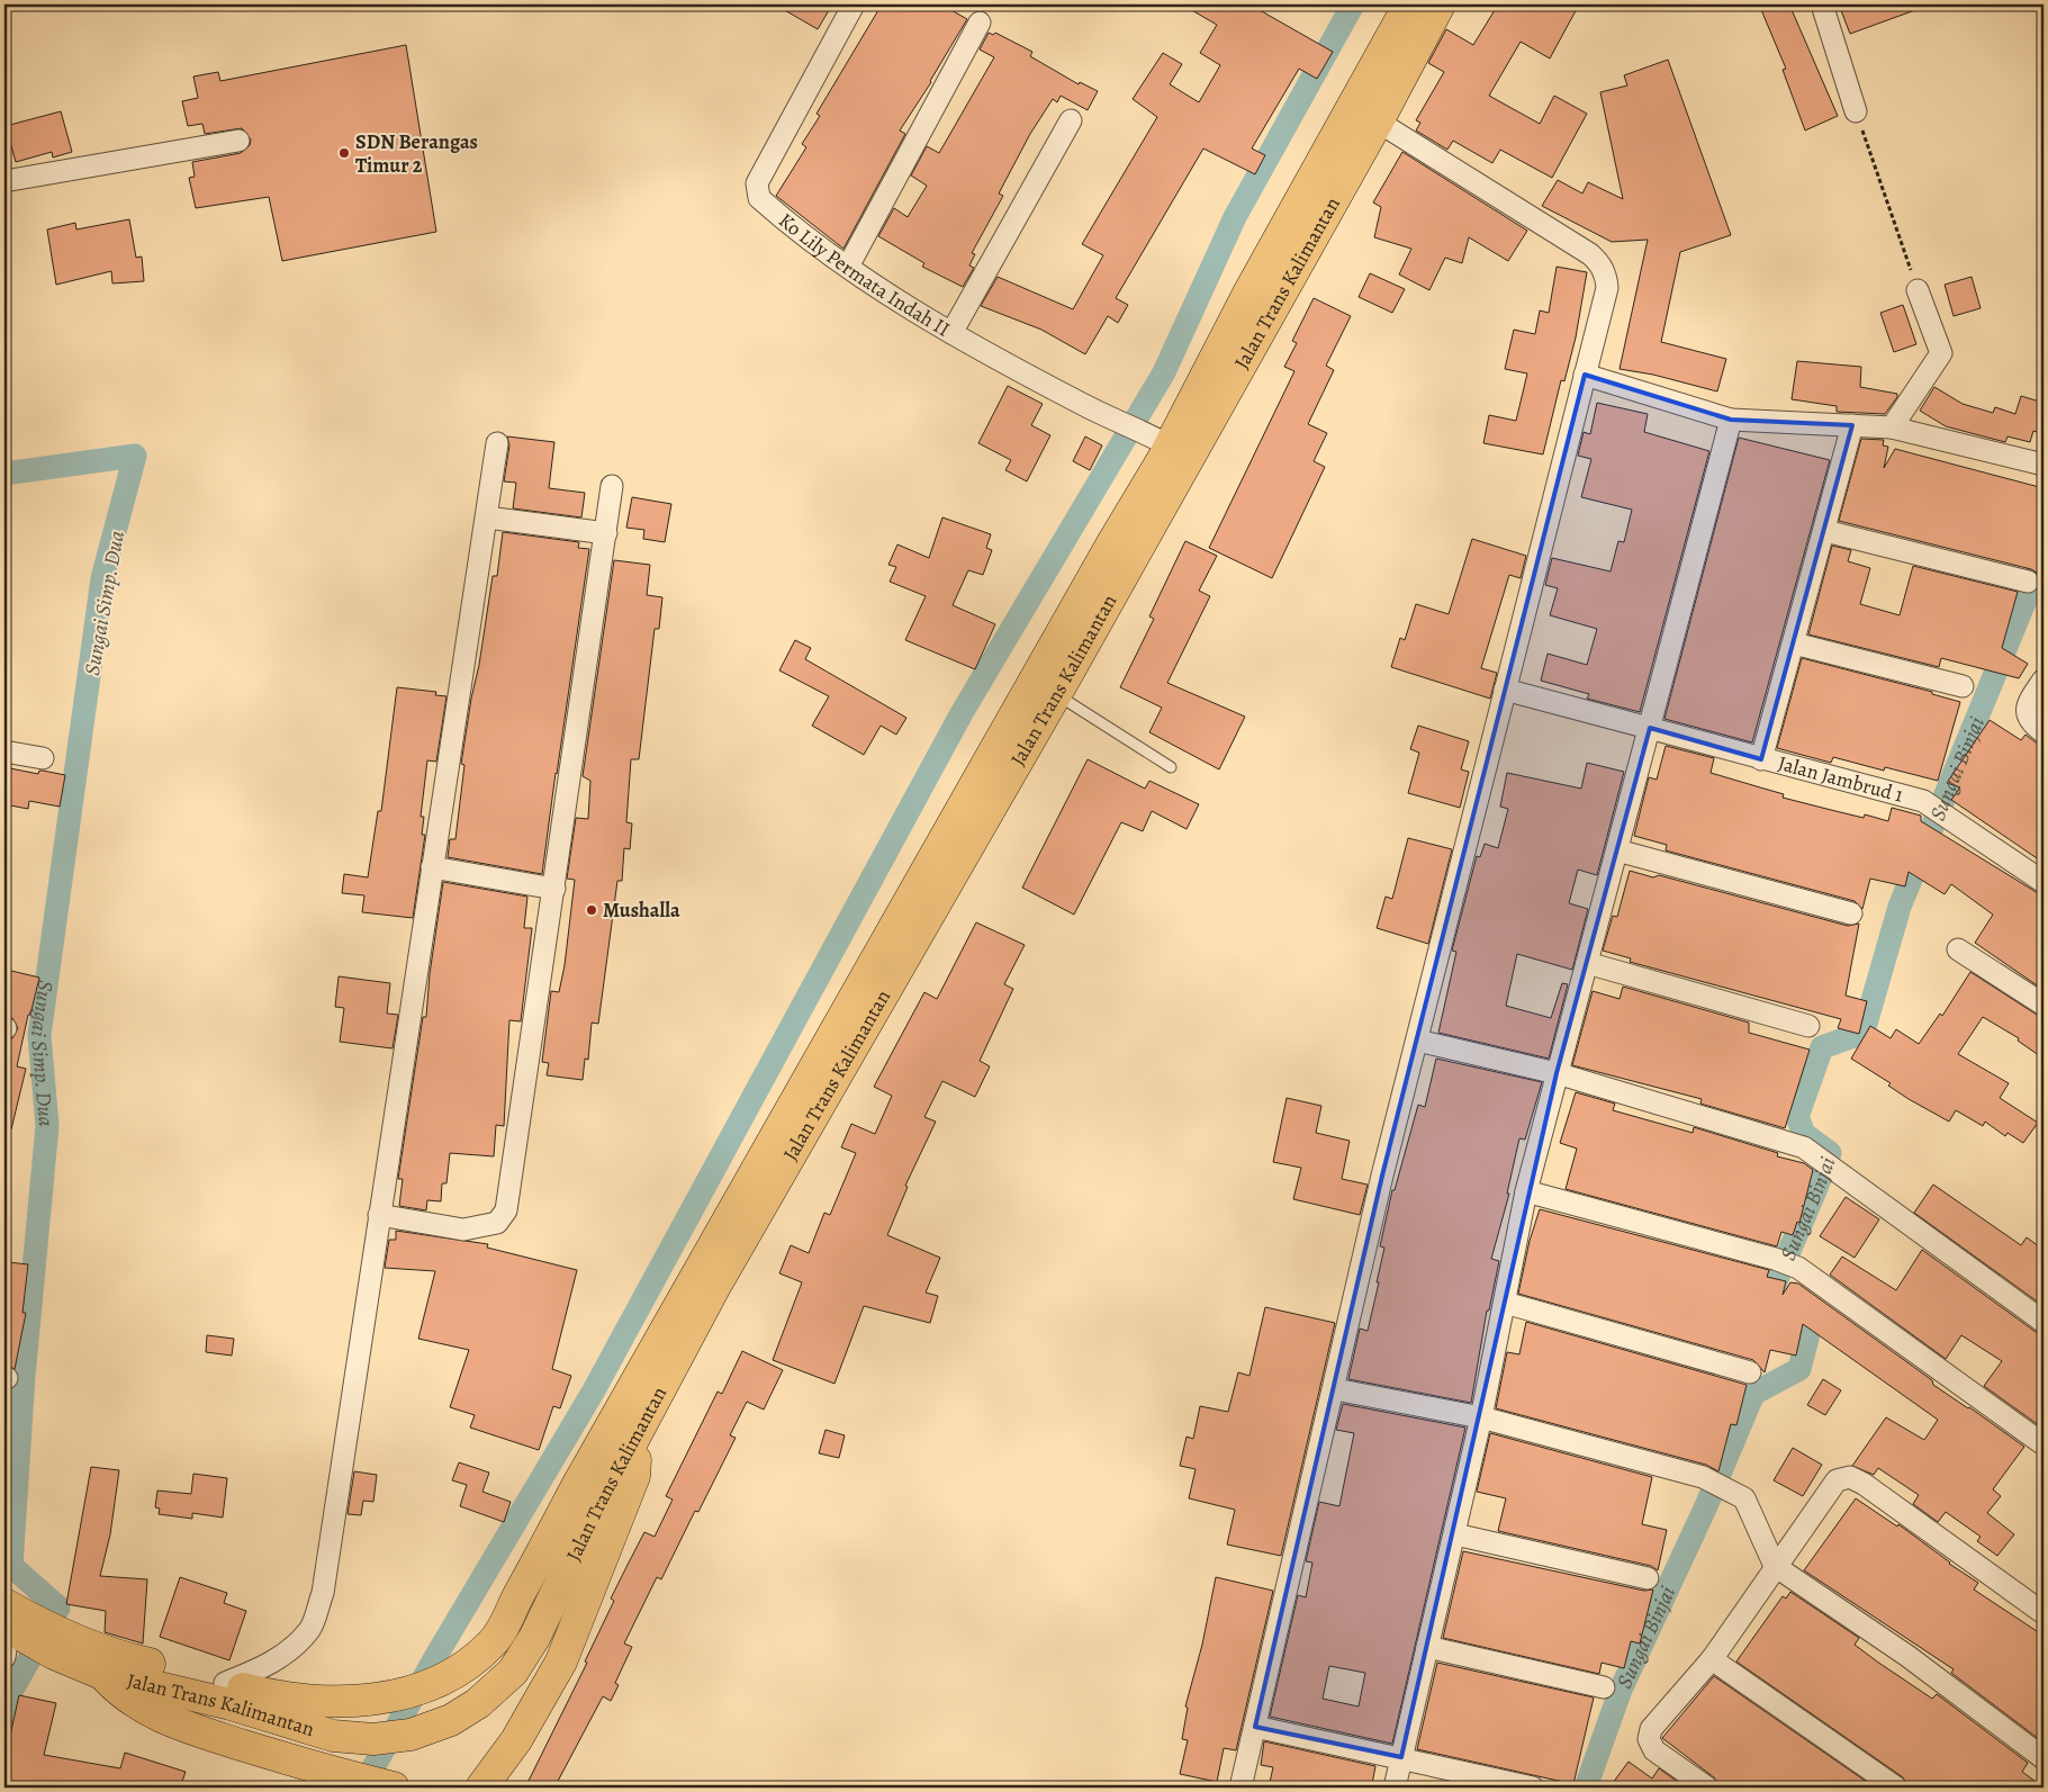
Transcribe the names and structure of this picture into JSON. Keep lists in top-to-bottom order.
{
  "streets": {
    "highway": ["Jalan Trans Kalimantan"],
    "street": ["Ko Lily Permata Indah II", "Jalan Jambrud 1"]
  },
  "crossings": [
    ["Ko Lily Permata Indah II", "Jalan Trans Kalimantan"]
  ],
  "water": ["Sungai Simp. Dua", "Sungai Binjai"],
  "places": ["SDN Berangas Timur 2", "Mushalla"]
}
